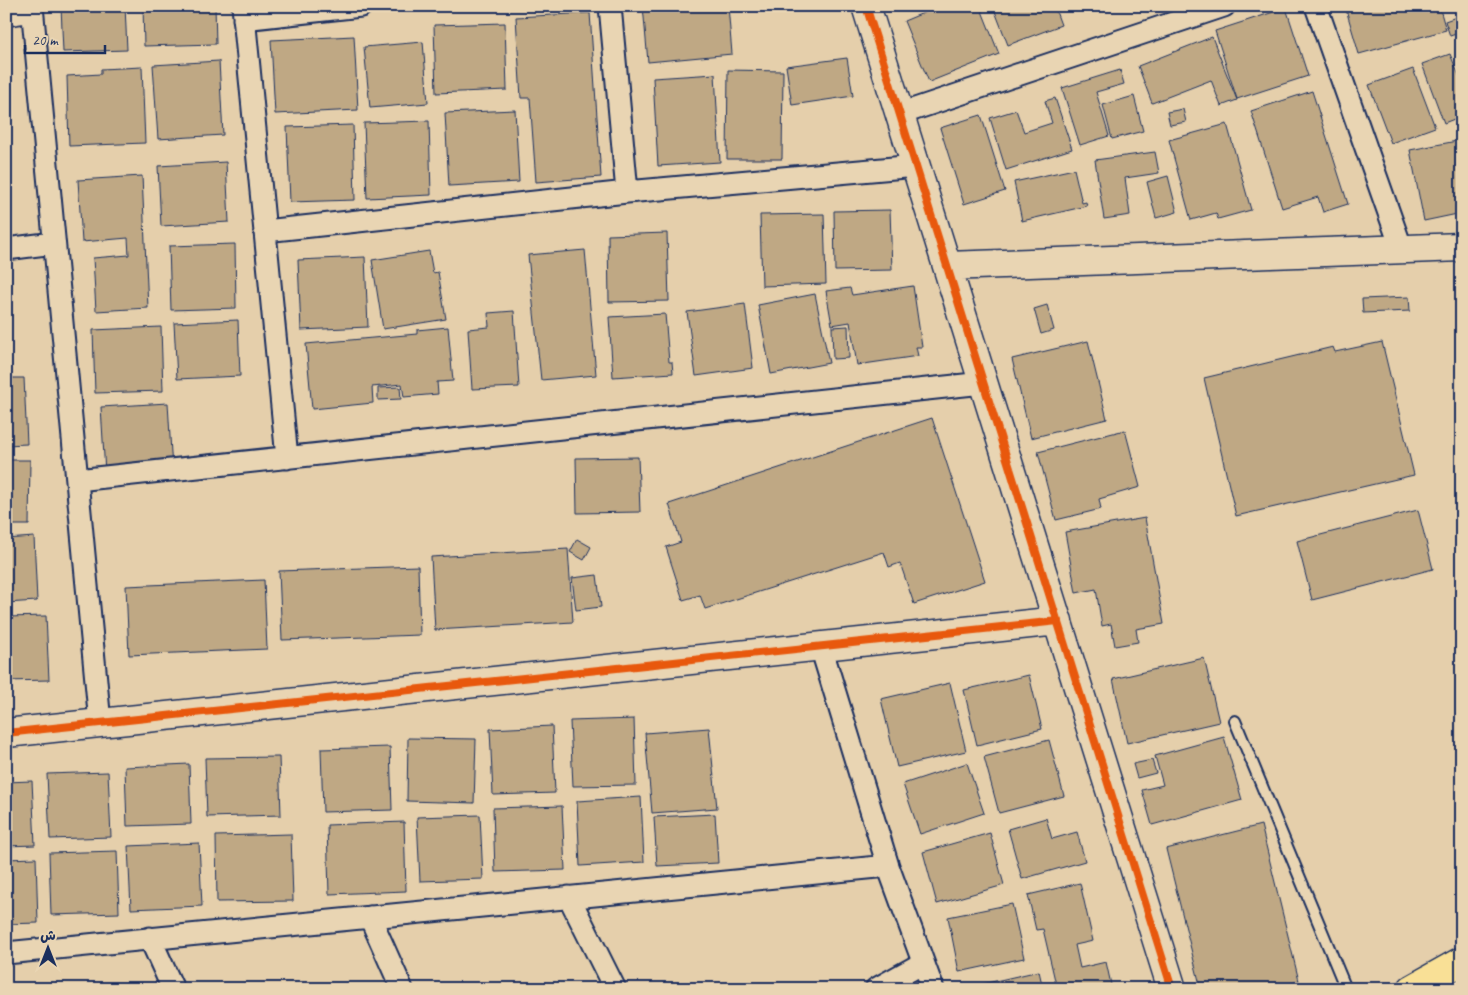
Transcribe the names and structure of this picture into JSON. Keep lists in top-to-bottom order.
{
  "scale_bar": "20 m",
  "north": "top"
}
